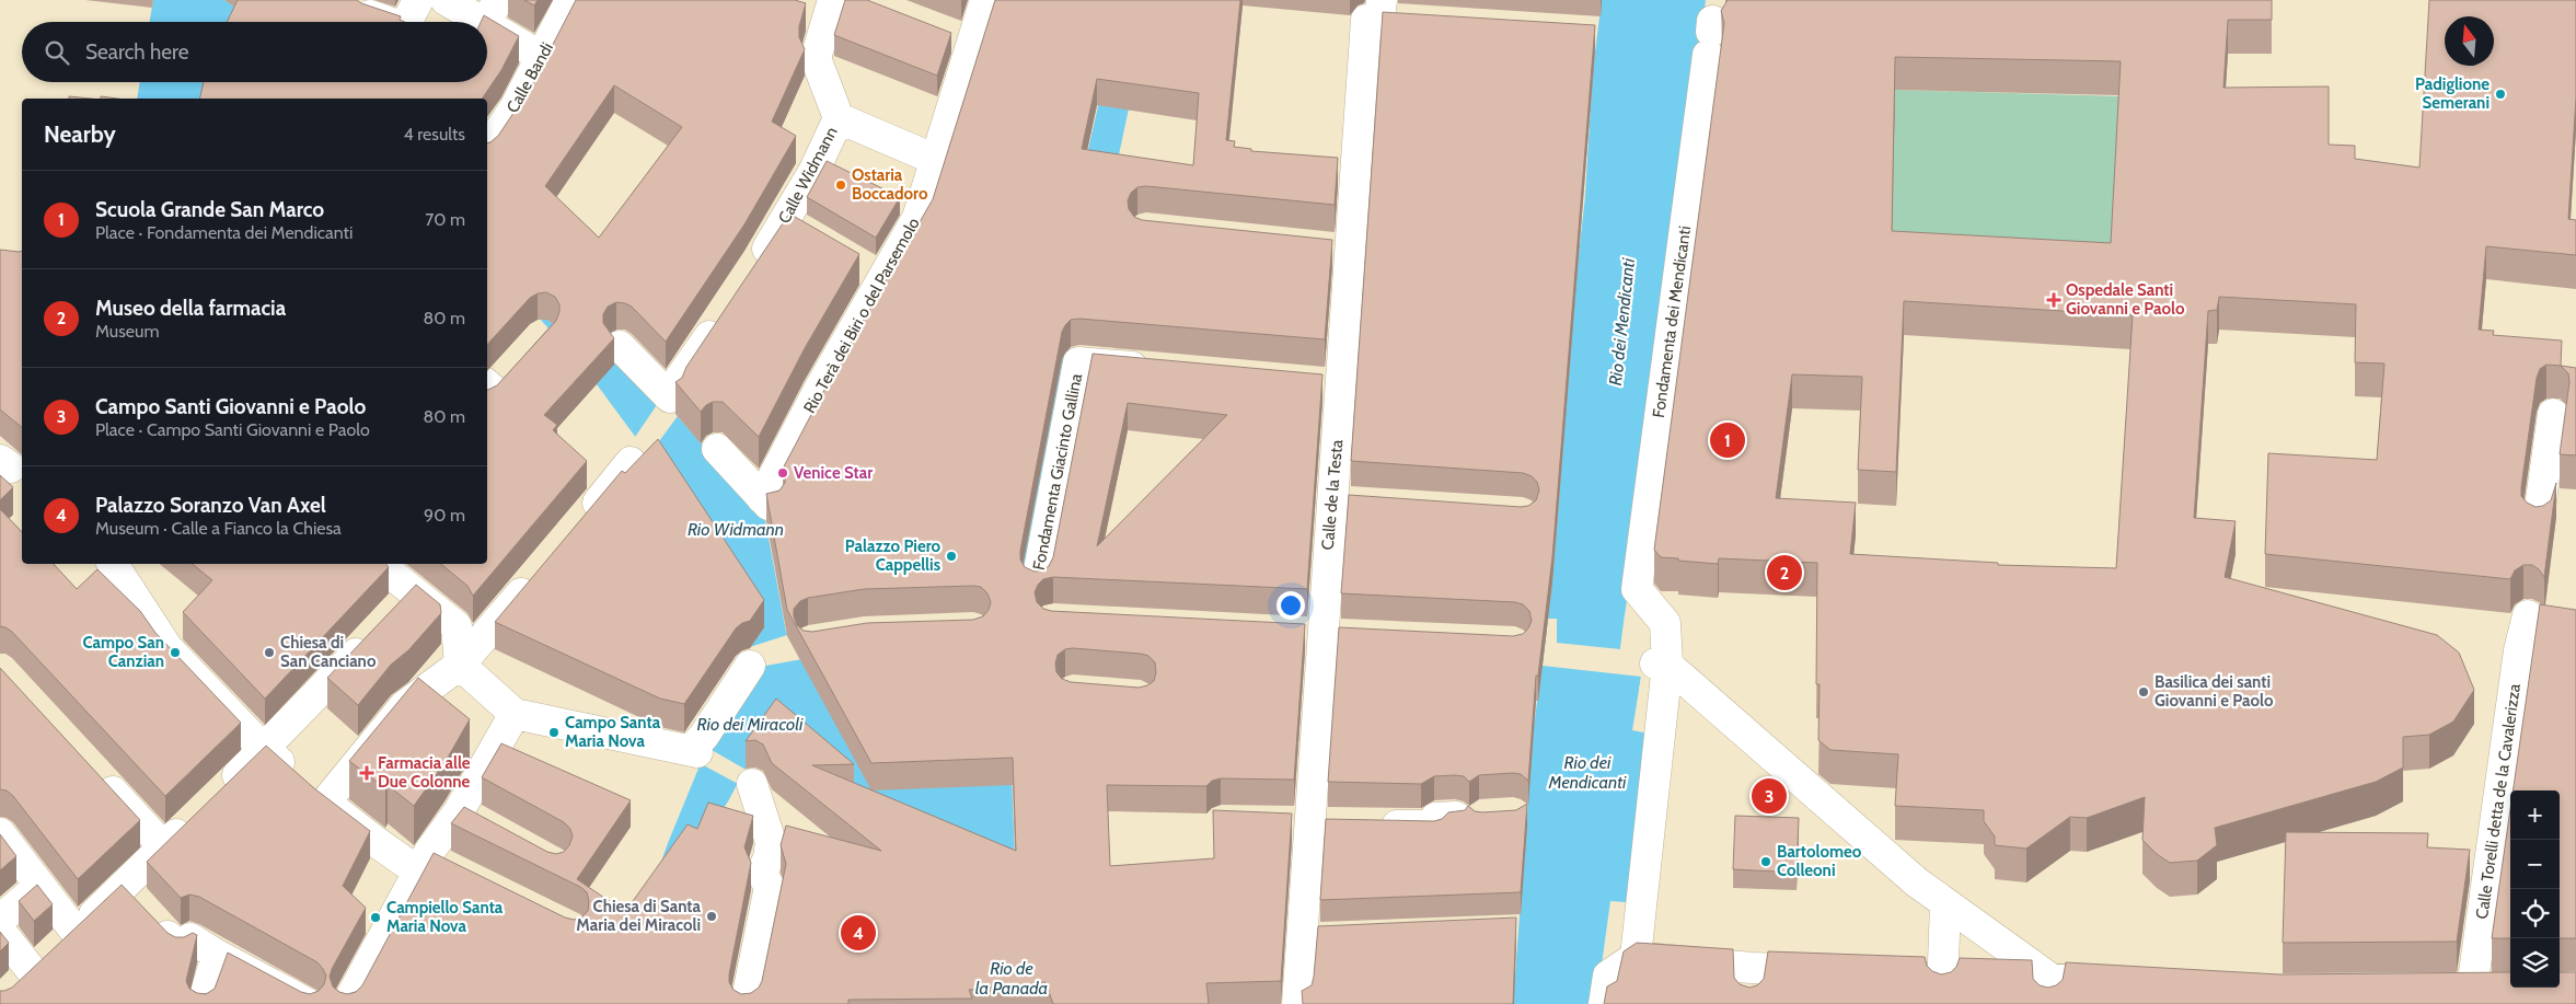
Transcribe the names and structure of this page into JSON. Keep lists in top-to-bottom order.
{
  "streets": {
    "street": [
      "Calle Bandi",
      "Calle Widmann",
      "Rio Terà dei Biri o del Parsemolo",
      "Fondamenta dei Mendicanti",
      "Fondamenta Giacinto Gallina",
      "Calle de la Testa",
      "Calle Torelli detta de la Cavalerizza"
    ]
  },
  "water": [
    "Rio dei Mendicanti",
    "Rio Widmann",
    "Rio dei Miracoli",
    "Rio de la Panada"
  ],
  "places": {
    "other": [
      "Padiglione Semerani",
      "Ostaria Boccadoro",
      "Venice Star",
      "Palazzo Piero Cappellis",
      "Campo San Canzian",
      "Chiesa di San Canciano",
      "Basilica dei santi Giovanni e Paolo",
      "Campo Santa Maria Nova",
      "Bartolomeo Colleoni",
      "Chiesa di Santa Maria dei Miracoli",
      "Campiello Santa Maria Nova"
    ],
    "health": ["Ospedale Santi Giovanni e Paolo", "Farmacia alle Due Colonne"]
  },
  "north": "top",
  "page": {
    "search": "Search here",
    "heading": ["Nearby", "4 results"],
    "list": [
      {
        "mark": "1",
        "name": "Scuola Grande San Marco",
        "note": "Place · Fondamenta dei Mendicanti",
        "value": "70 m"
      },
      {
        "mark": "2",
        "name": "Museo della farmacia",
        "note": "Museum",
        "value": "80 m"
      },
      {
        "mark": "3",
        "name": "Campo Santi Giovanni e Paolo",
        "note": "Place · Campo Santi Giovanni e Paolo",
        "value": "80 m"
      },
      {
        "mark": "4",
        "name": "Palazzo Soranzo Van Axel",
        "note": "Museum · Calle a Fianco la Chiesa",
        "value": "90 m"
      }
    ],
    "pins": [
      "1",
      "2",
      "3",
      "4"
    ],
    "map_buttons": ["+", "−"]
  }
}
